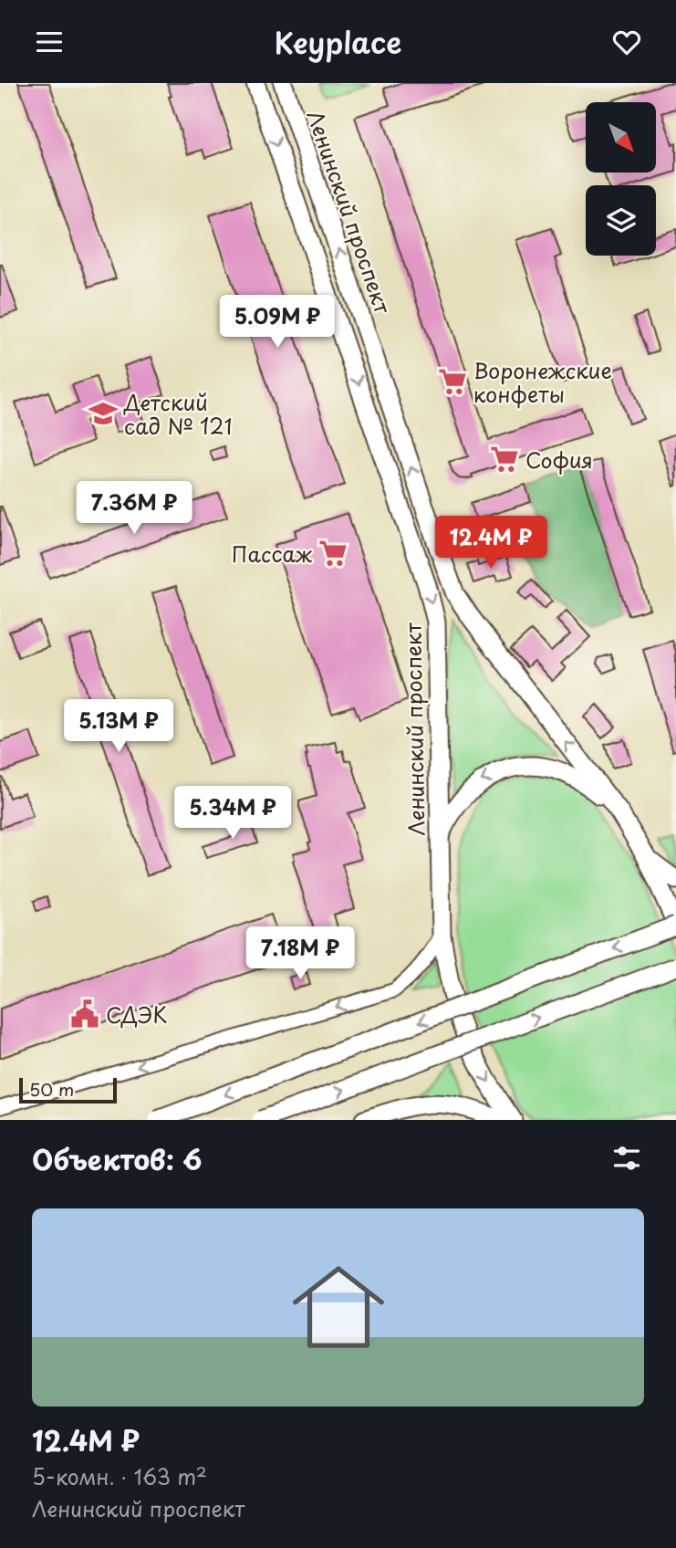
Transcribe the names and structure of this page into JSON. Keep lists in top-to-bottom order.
{
  "streets": {
    "main road": ["Ленинский проспект"]
  },
  "places": {
    "supermarket": ["Воронежские конфеты", "София", "Пассаж"],
    "school or university": ["Детский сад № 121"],
    "public building": ["СДЭК"]
  },
  "scale_bar": "50 m",
  "north": "bottom right",
  "page": {
    "header": "Keyplace",
    "price": [
      "5.09M ₽",
      "7.36M ₽",
      "12.4M ₽",
      "5.13M ₽",
      "5.34M ₽",
      "7.18M ₽"
    ],
    "scale": "50 m",
    "heading": "Объектов: 6",
    "list": [
      {
        "name": "12.4M ₽",
        "note": "5-комн. · 163 m² · Ленинский проспект"
      }
    ]
  }
}
